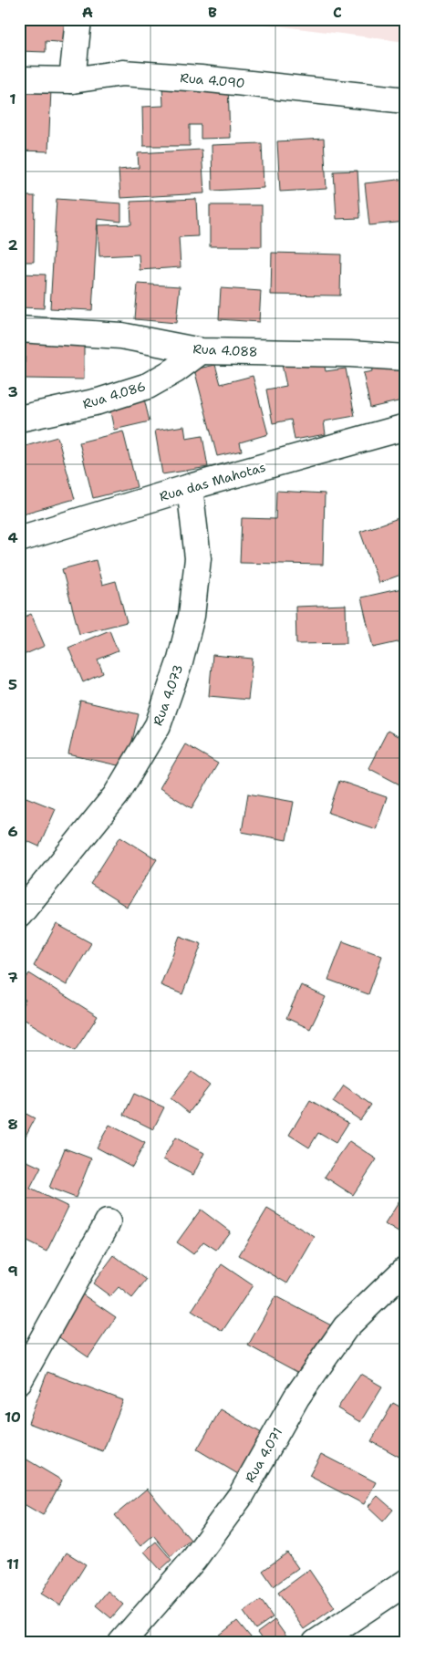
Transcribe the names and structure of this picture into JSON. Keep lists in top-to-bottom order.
{
  "streets": {
    "street": [
      "Rua 4.090",
      "Rua 4.088",
      "Rua 4.086",
      "Rua das Mahotas",
      "Rua 4.073",
      "Rua 4.071"
    ]
  },
  "crossings": [
    ["Rua 4.088", "Rua 4.086"],
    ["Rua das Mahotas", "Rua 4.073"]
  ],
  "grid": {
    "columns": ["A", "B", "C"],
    "rows": [
      "1",
      "2",
      "3",
      "4",
      "5",
      "6",
      "7",
      "8",
      "9",
      "10",
      "11"
    ]
  }
}
